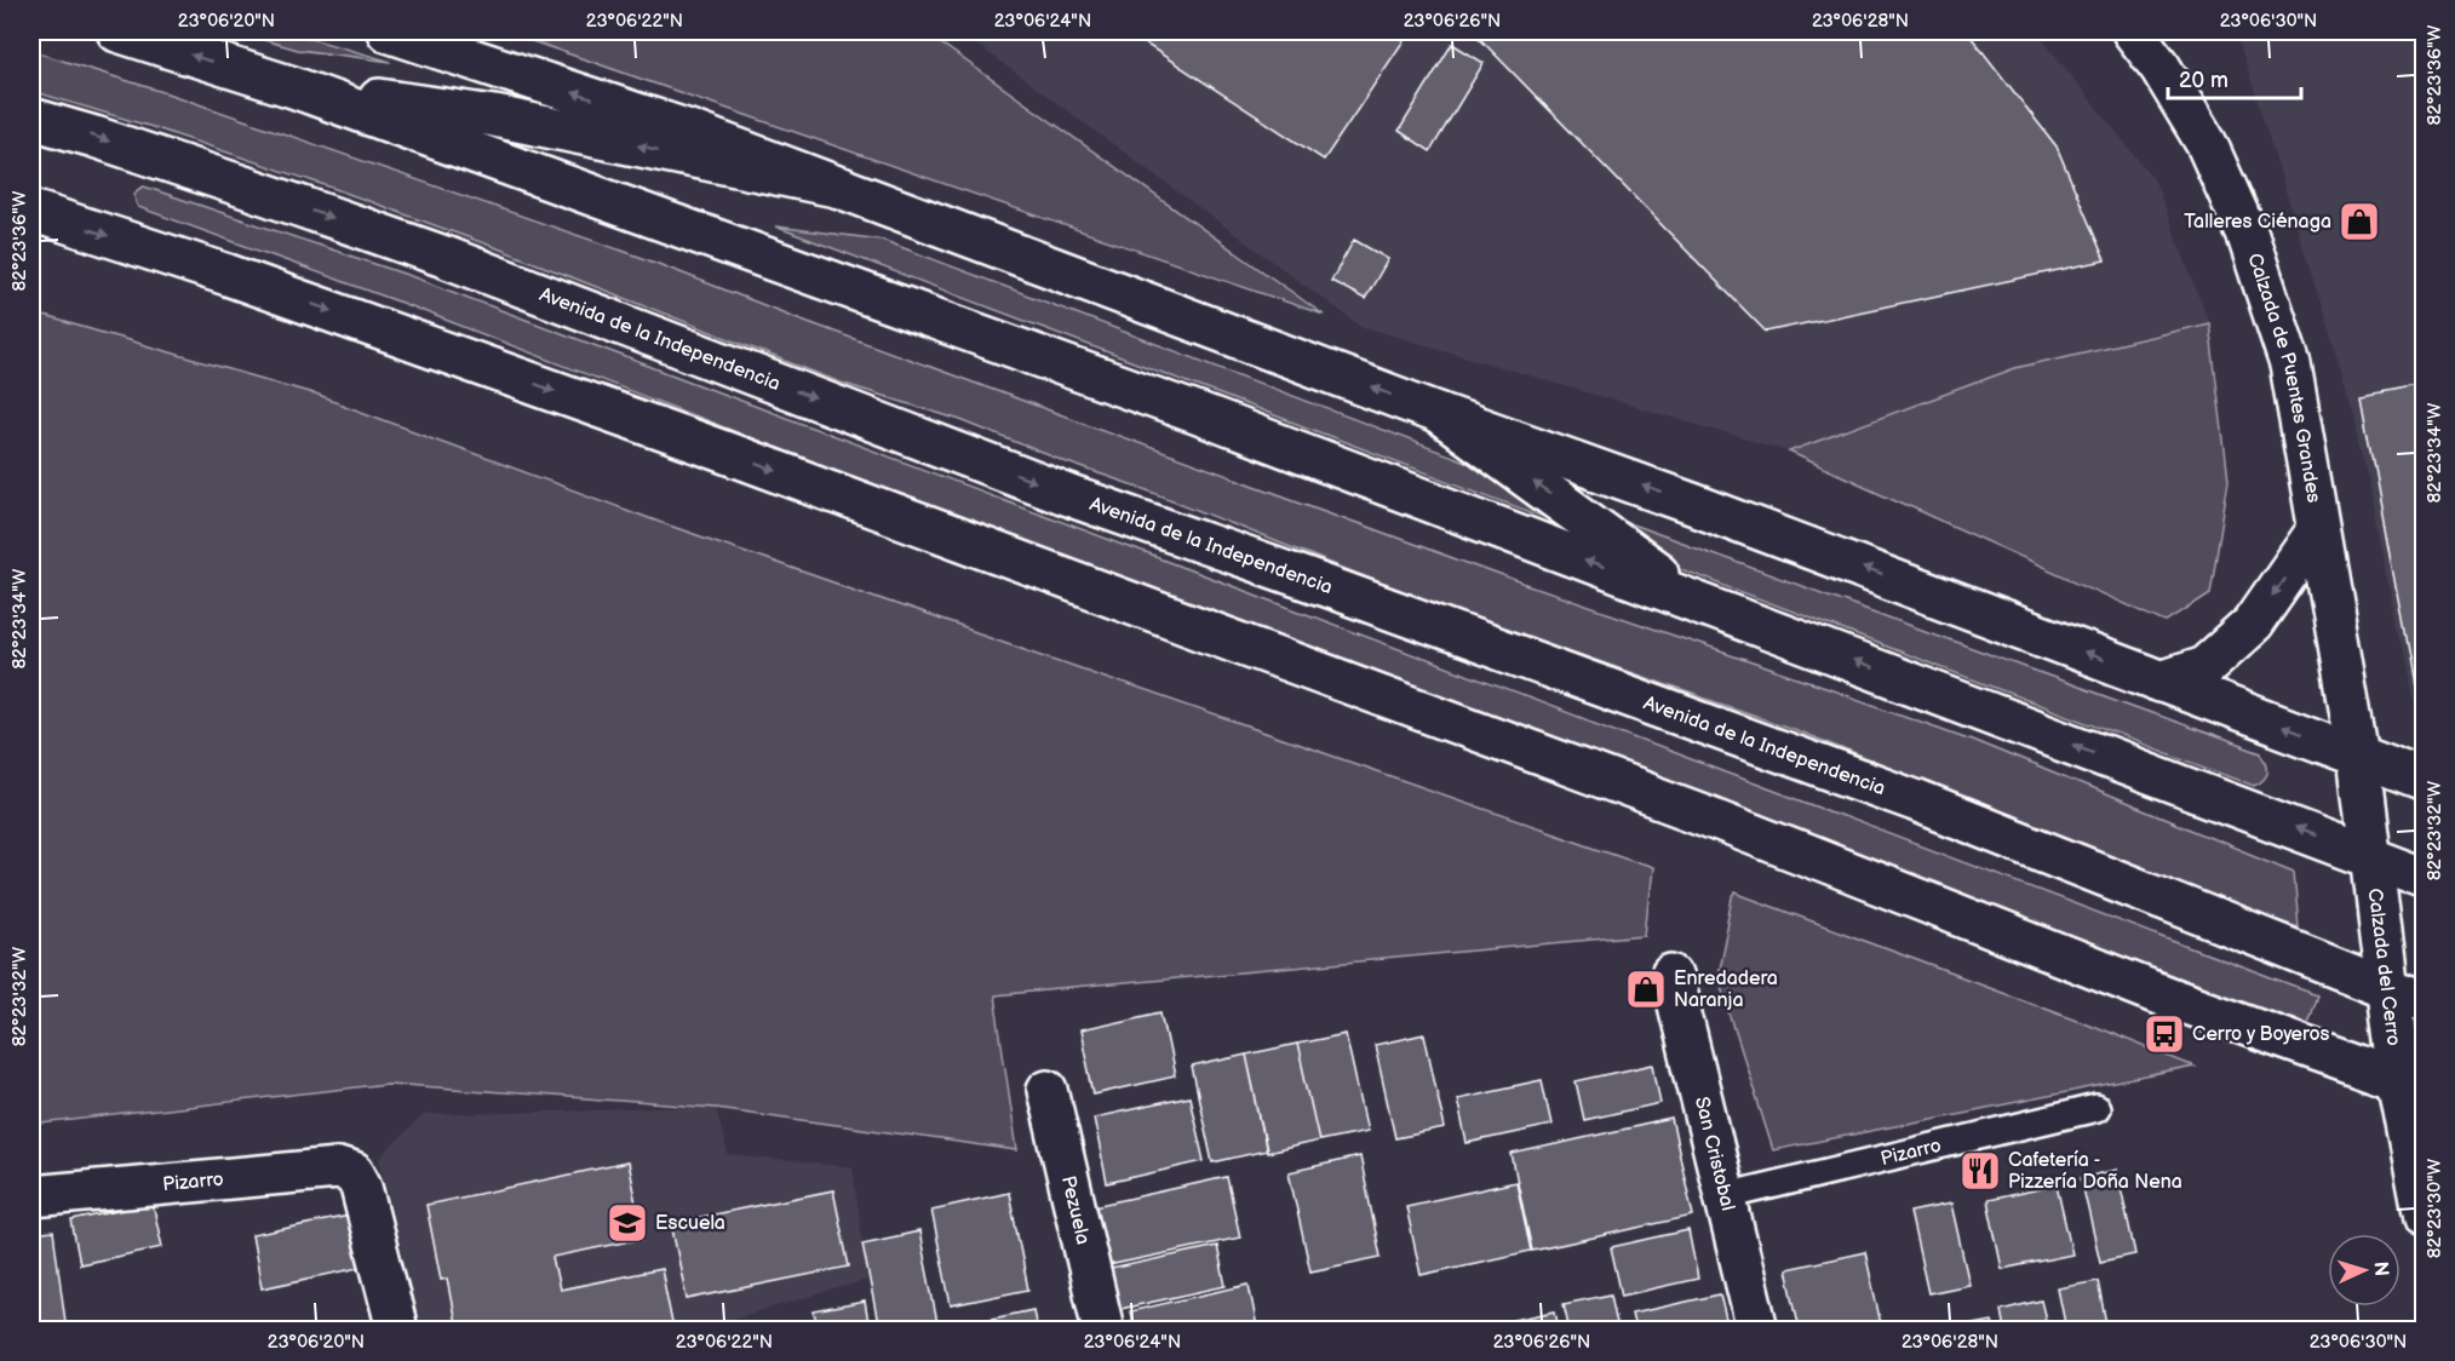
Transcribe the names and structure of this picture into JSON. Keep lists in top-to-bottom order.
{
  "streets": {
    "main road": [
      "Avenida de la Independencia",
      "Calzada de Puentes Grandes",
      "Calzada del Cerro",
      "San Cristobal",
      "Pizarro",
      "Pezuela"
    ]
  },
  "crossings": [
    ["Avenida de la Independencia", "Calzada del Cerro"],
    ["Calzada de Puentes Grandes", "Calzada del Cerro"],
    ["San Cristobal", "Pizarro"]
  ],
  "places": {
    "shop": ["Talleres Ciénaga", "Enredadera Naranja"],
    "bus stop": ["Cerro y Boyeros"],
    "restaurant": ["Cafetería - Pizzería Doña Nena"],
    "school or university": ["Escuela"]
  },
  "scale_bar": "20 m",
  "north": "right",
  "coordinates": [
    "23°06'20\"N",
    "23°06'22\"N",
    "23°06'24\"N",
    "23°06'26\"N",
    "23°06'28\"N",
    "23°06'30\"N",
    "82°23'36\"W",
    "82°23'34\"W",
    "82°23'32\"W",
    "82°23'30\"W"
  ]
}
